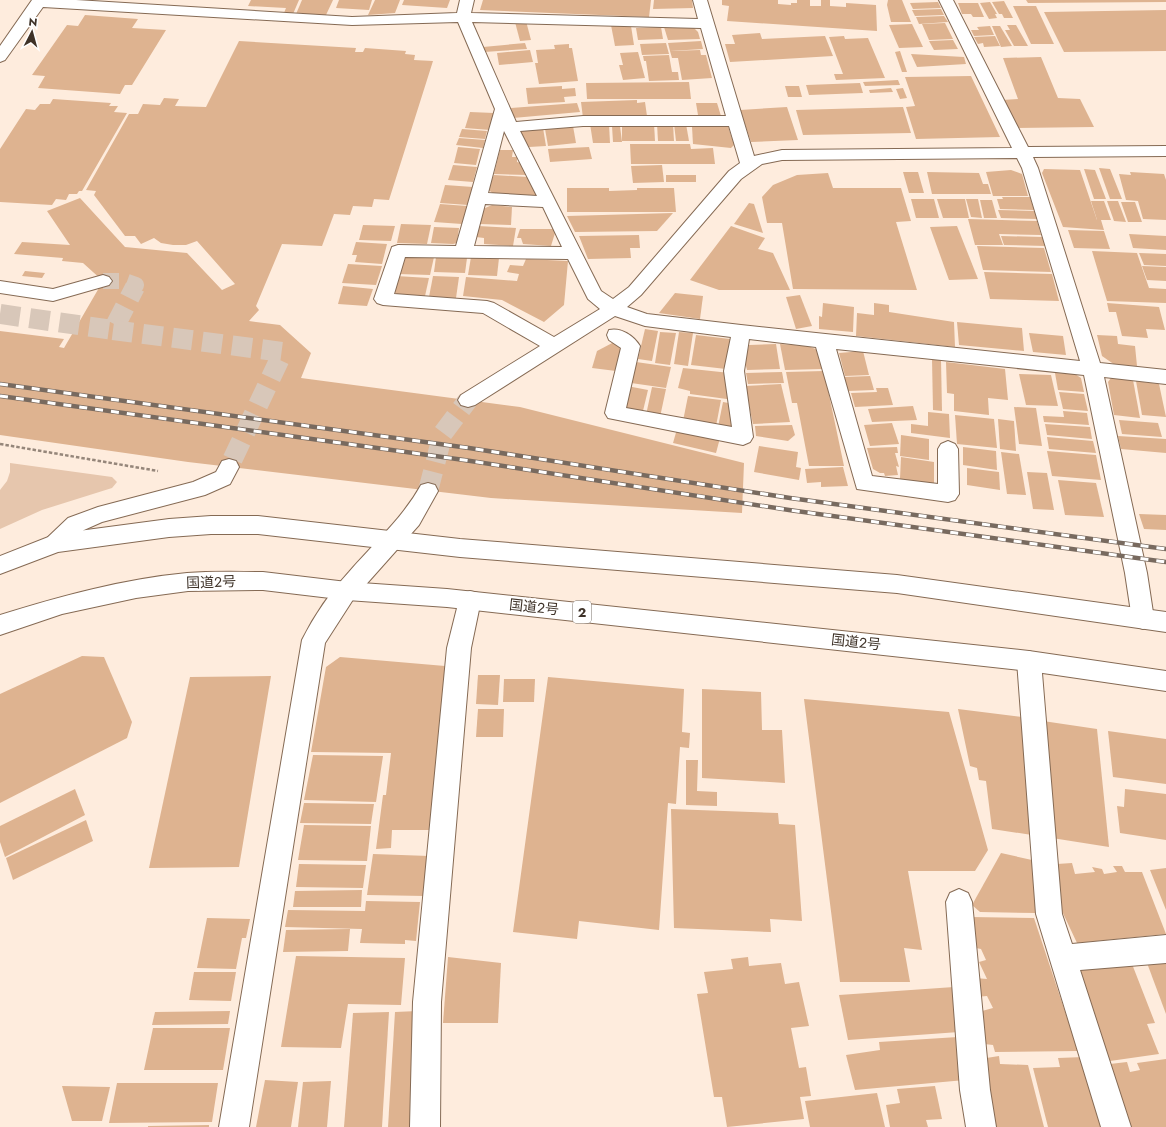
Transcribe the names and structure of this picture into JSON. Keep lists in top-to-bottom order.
{
  "streets": {
    "main road": ["国道2号", "2"]
  },
  "north": "top"
}
